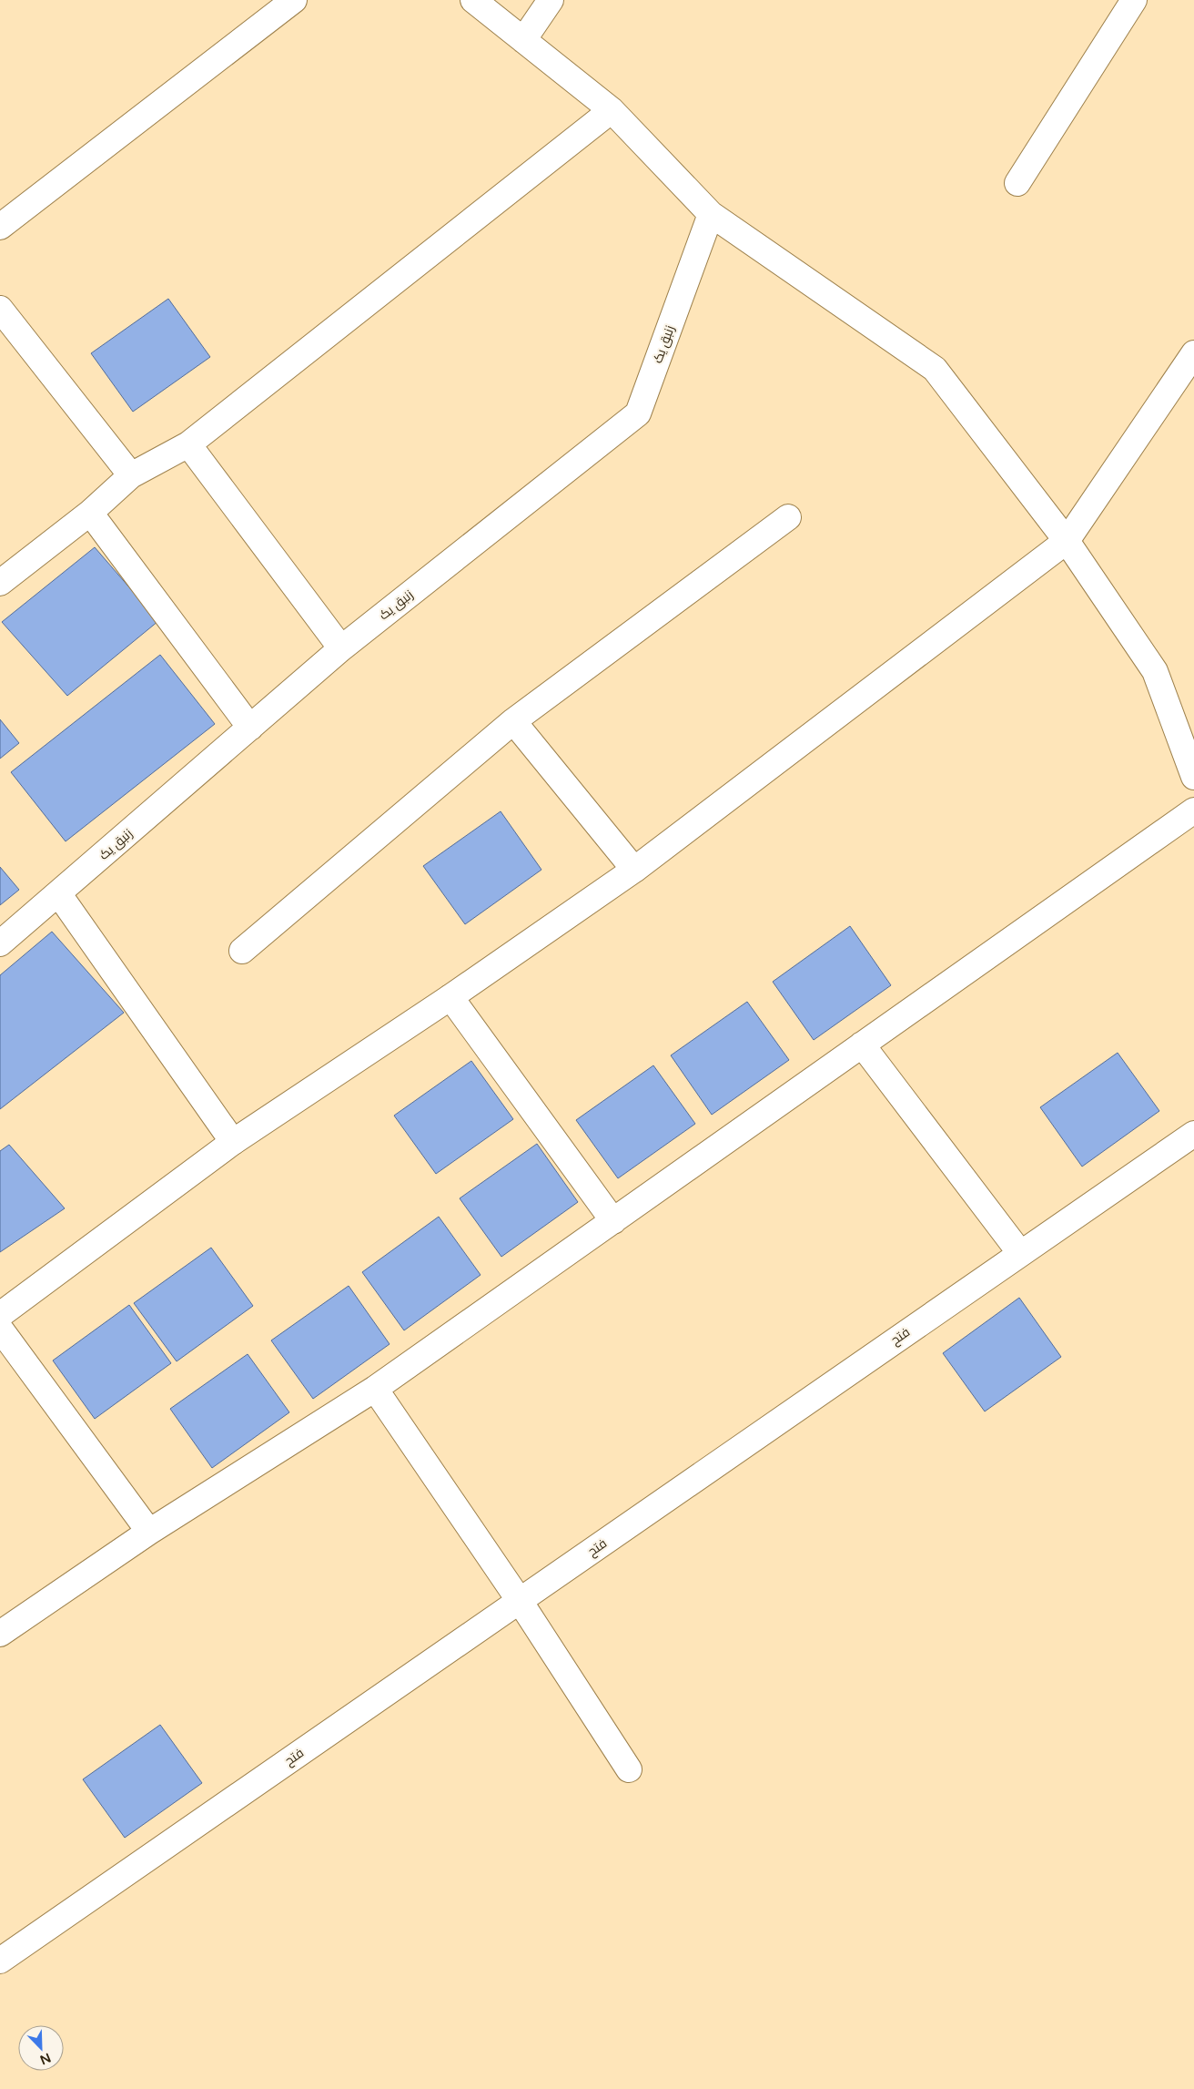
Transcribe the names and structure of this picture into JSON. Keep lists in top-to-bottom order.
{
  "streets": {
    "street": ["زنبق یک", "فتح"]
  },
  "north": "bottom right"
}
